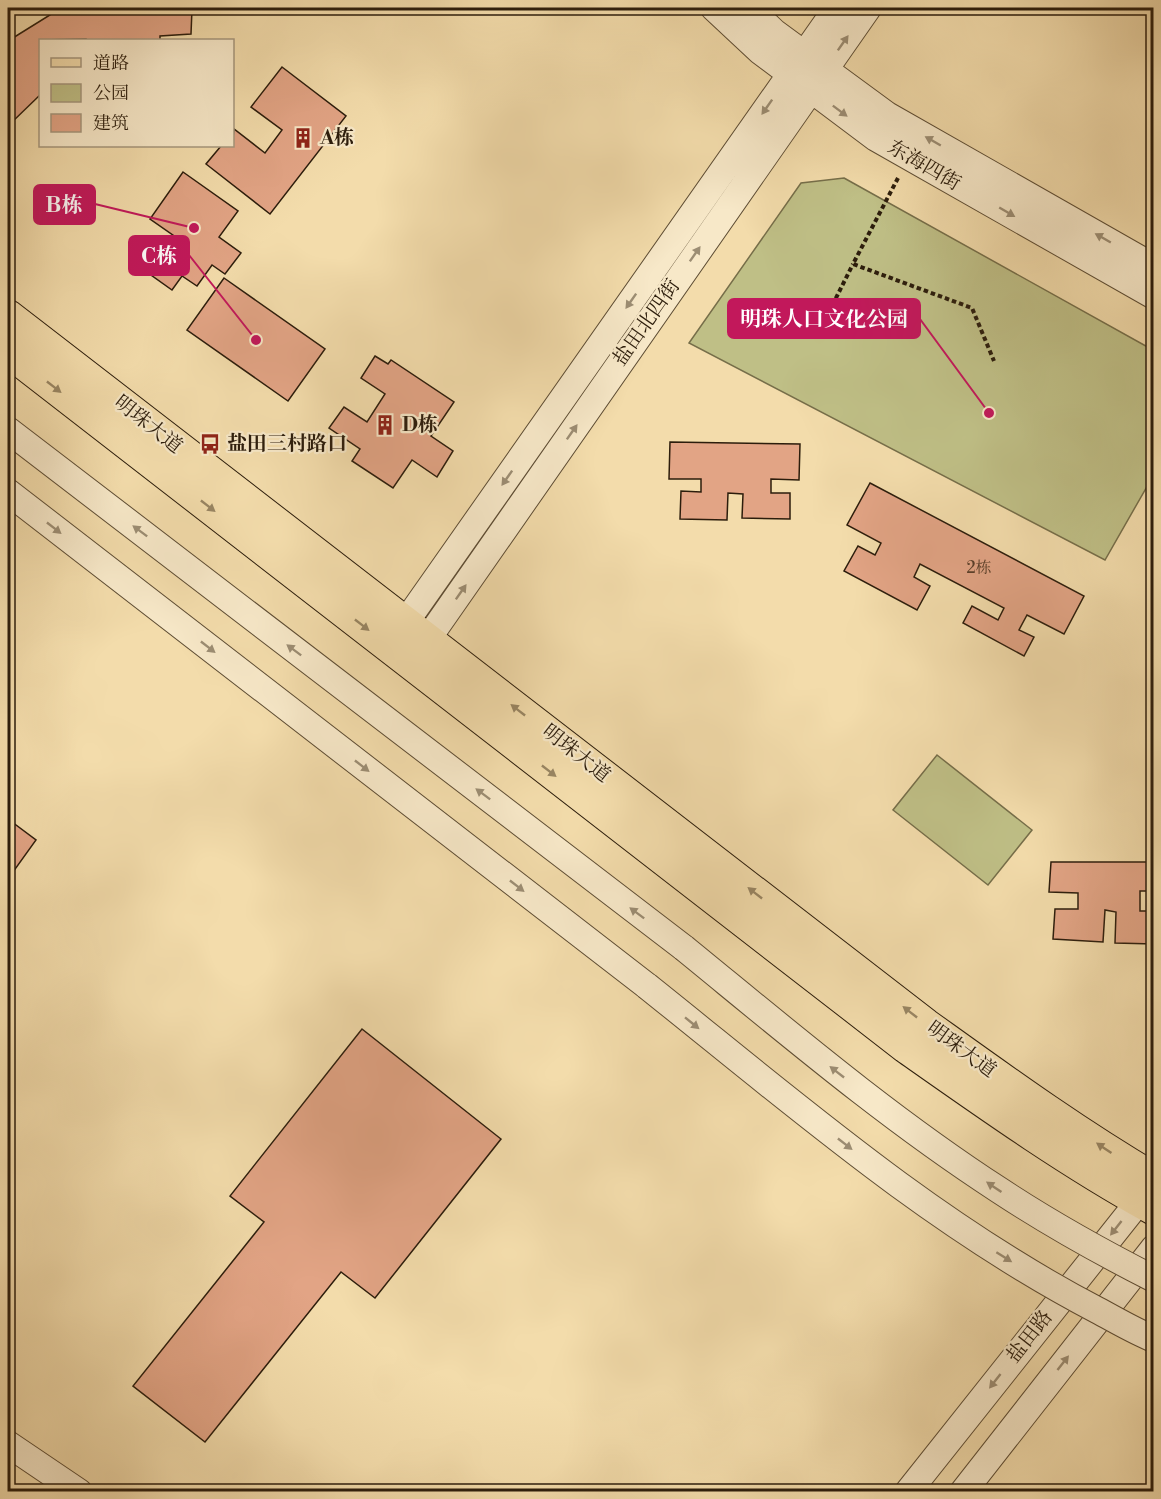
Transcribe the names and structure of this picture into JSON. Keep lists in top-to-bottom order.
{
  "streets": {
    "main road": ["明珠大道"],
    "street": ["东海四街", "盐田北四街", "盐田路"]
  },
  "crossings": [
    ["东海四街", "盐田北四街"],
    ["盐田北四街", "明珠大道"],
    ["明珠大道", "盐田路"]
  ],
  "places": {
    "building": ["A栋", "D栋"],
    "other": ["B栋", "C栋", "明珠人口文化公园"],
    "bus stop": ["盐田三村路口"]
  },
  "house_numbers": ["2栋"],
  "legend": ["道路", "公园", "建筑"]
}
